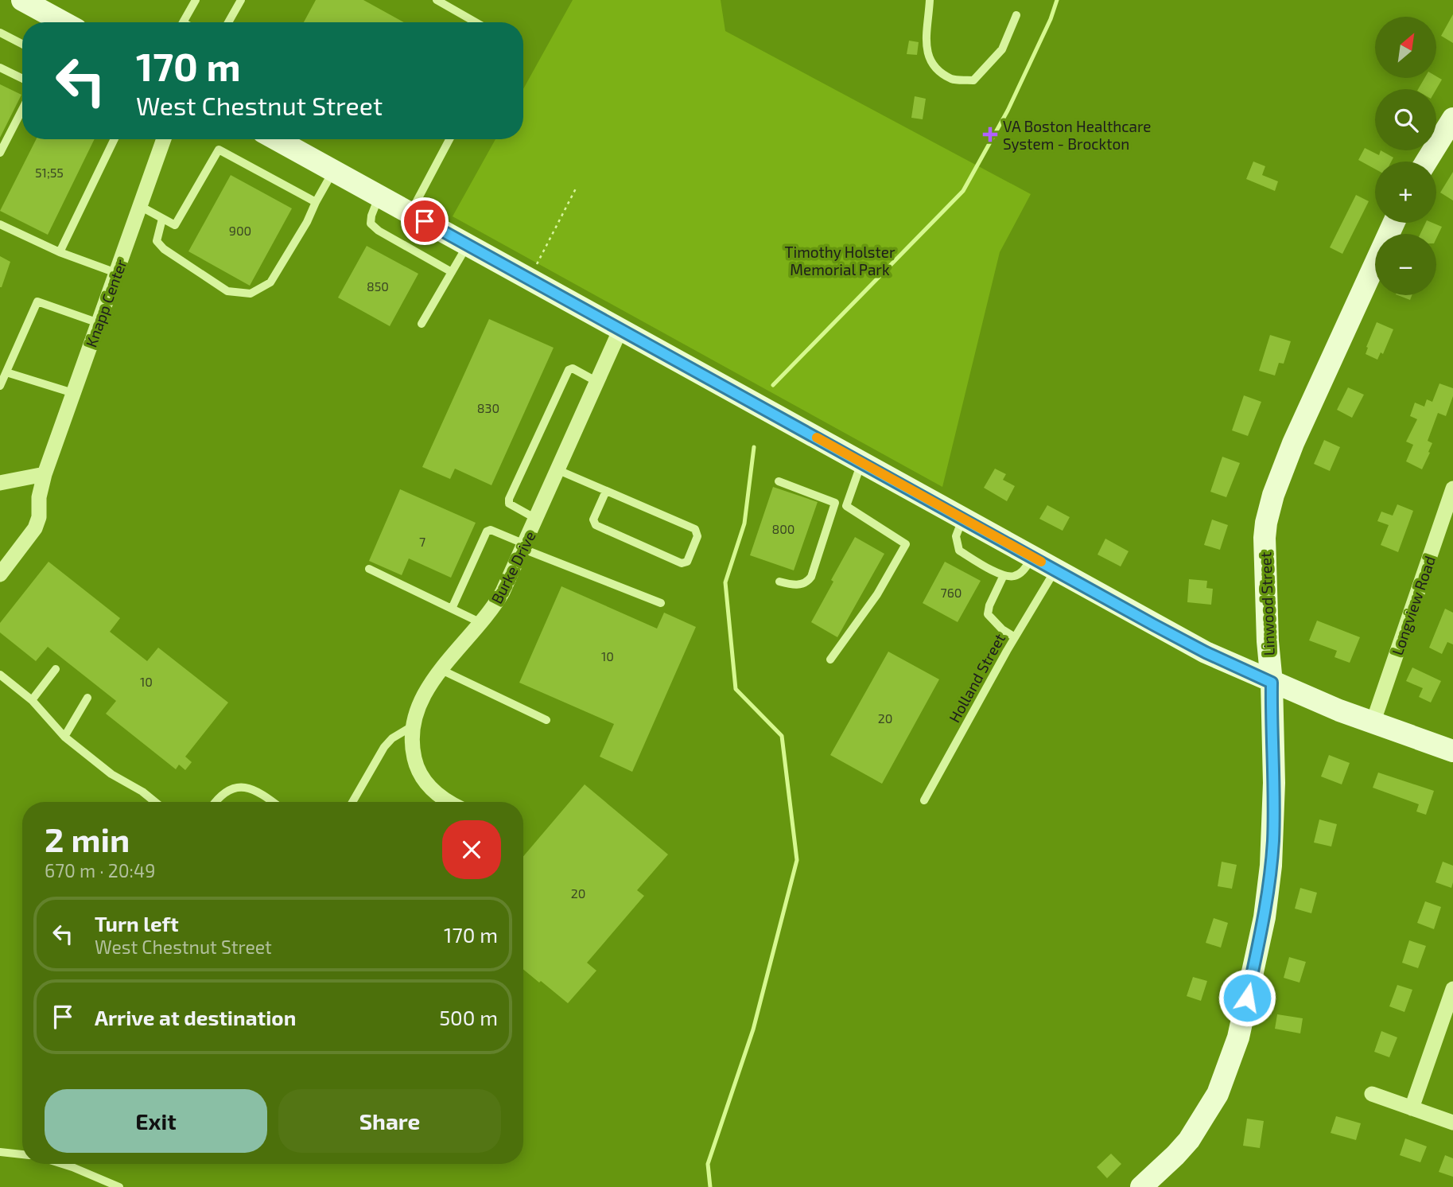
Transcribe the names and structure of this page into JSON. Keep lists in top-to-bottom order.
{
  "streets": {
    "main road": ["Linwood Street"],
    "street": ["Knapp Center", "Burke Drive", "Longview Road"],
    "lane": ["Holland Street"]
  },
  "parks": ["Timothy Holster Memorial Park"],
  "places": {
    "health": ["VA Boston Healthcare System - Brockton"]
  },
  "house_numbers": [
    "51;55",
    "900",
    "850",
    "830",
    "800",
    "7",
    "760",
    "10",
    "10",
    "20",
    "20"
  ],
  "north": "top right",
  "page": {
    "map_buttons": ["+", "−"],
    "turn": ["170 m", "West Chestnut Street"],
    "heading": ["2 min", "670 m · 20:49"],
    "list": [
      {
        "name": "Turn left",
        "note": "West Chestnut Street",
        "value": "170 m"
      },
      {
        "name": "Arrive at destination",
        "value": "500 m"
      }
    ],
    "buttons": ["Exit", "Share"]
  }
}
